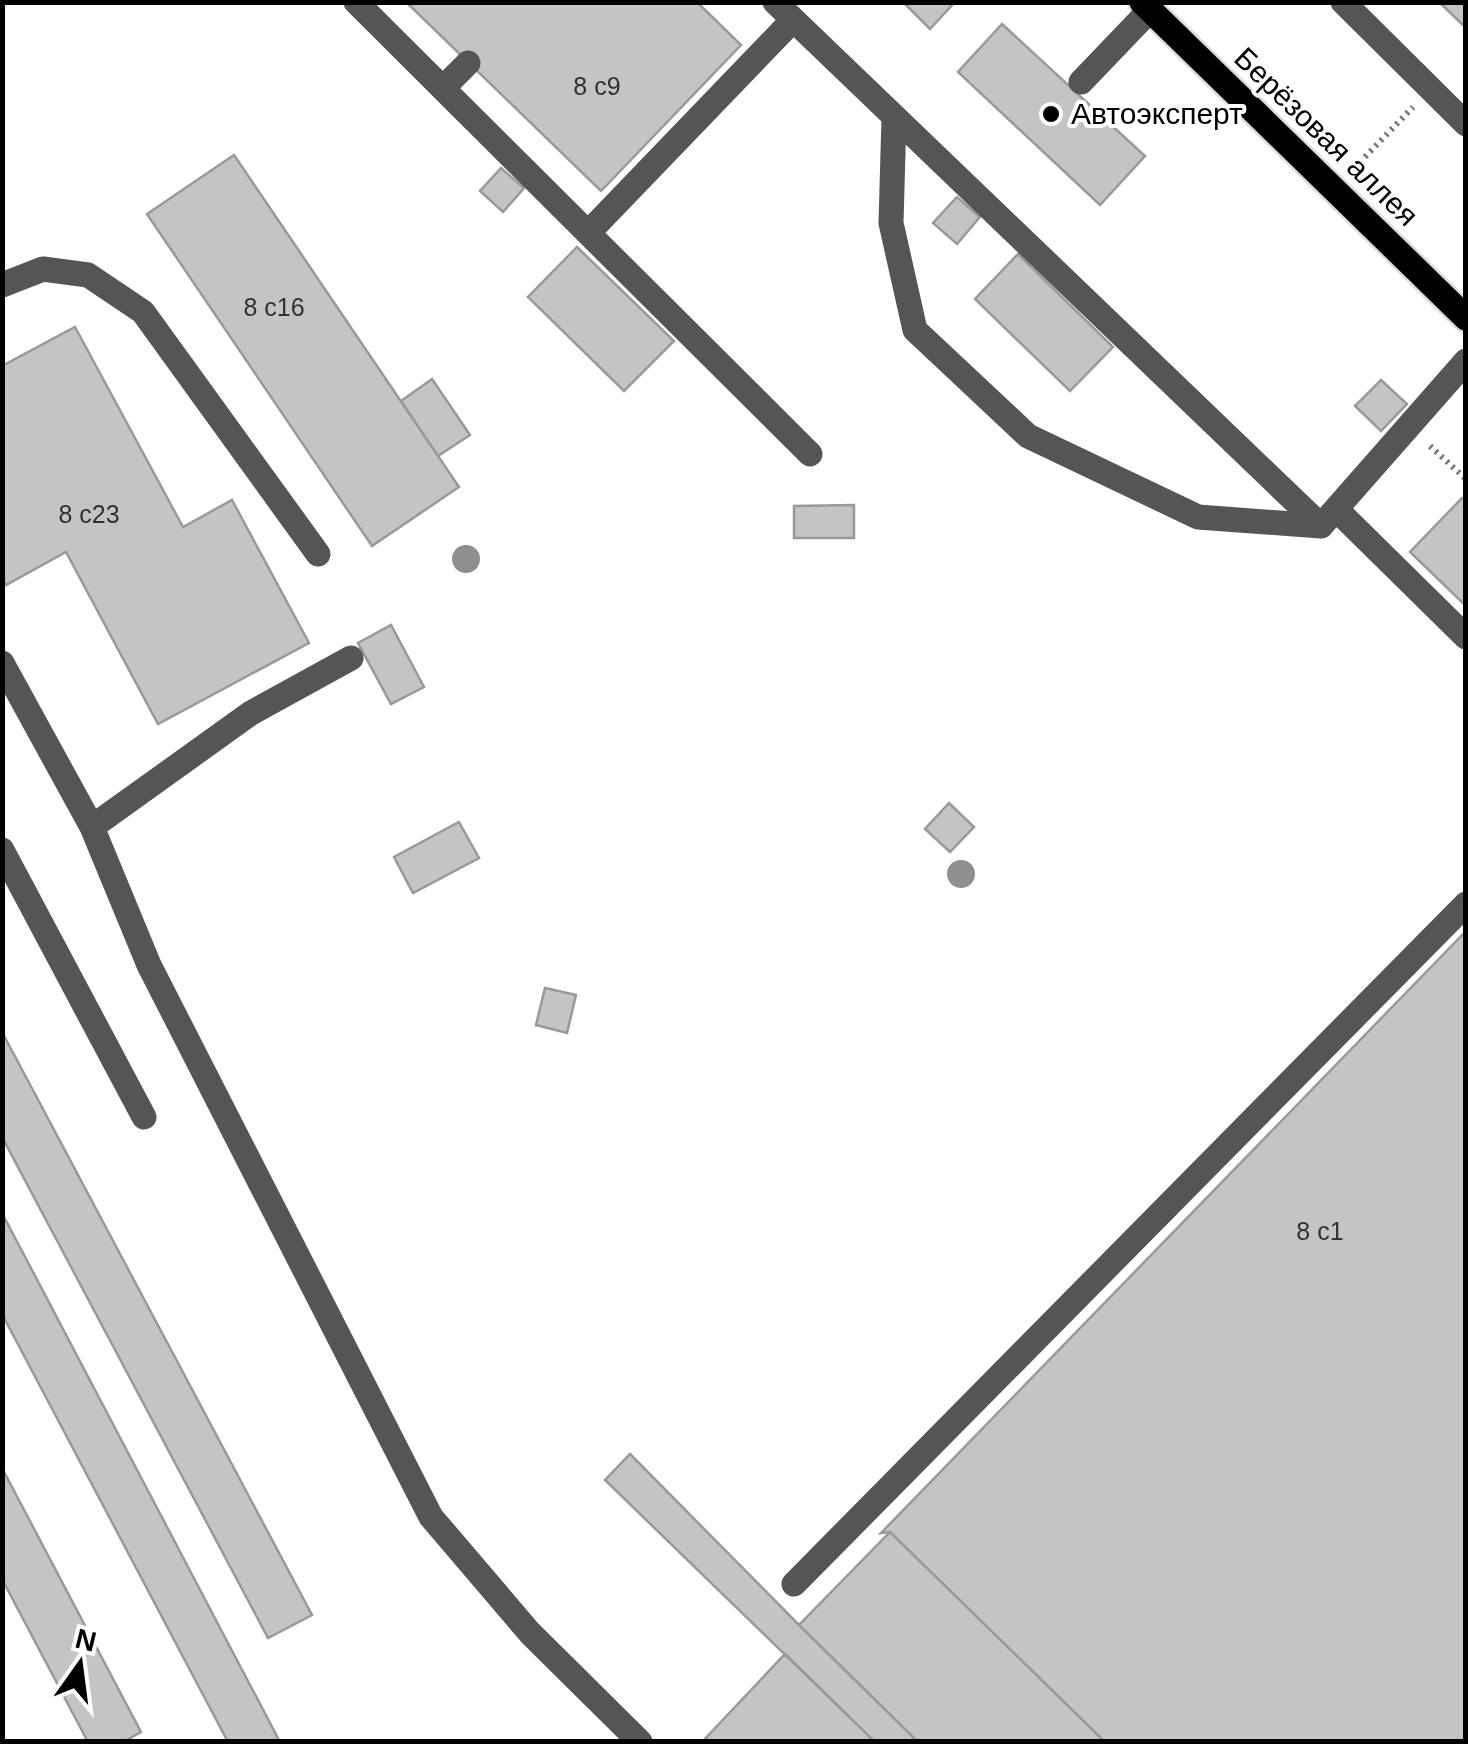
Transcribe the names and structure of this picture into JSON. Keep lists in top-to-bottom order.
{
  "streets": {
    "main road": ["Берёзовая аллея"]
  },
  "places": ["Автоэксперт"],
  "house_numbers": [
    "8 с9",
    "8 с16",
    "8 с23",
    "8 с1"
  ],
  "north": "top"
}
